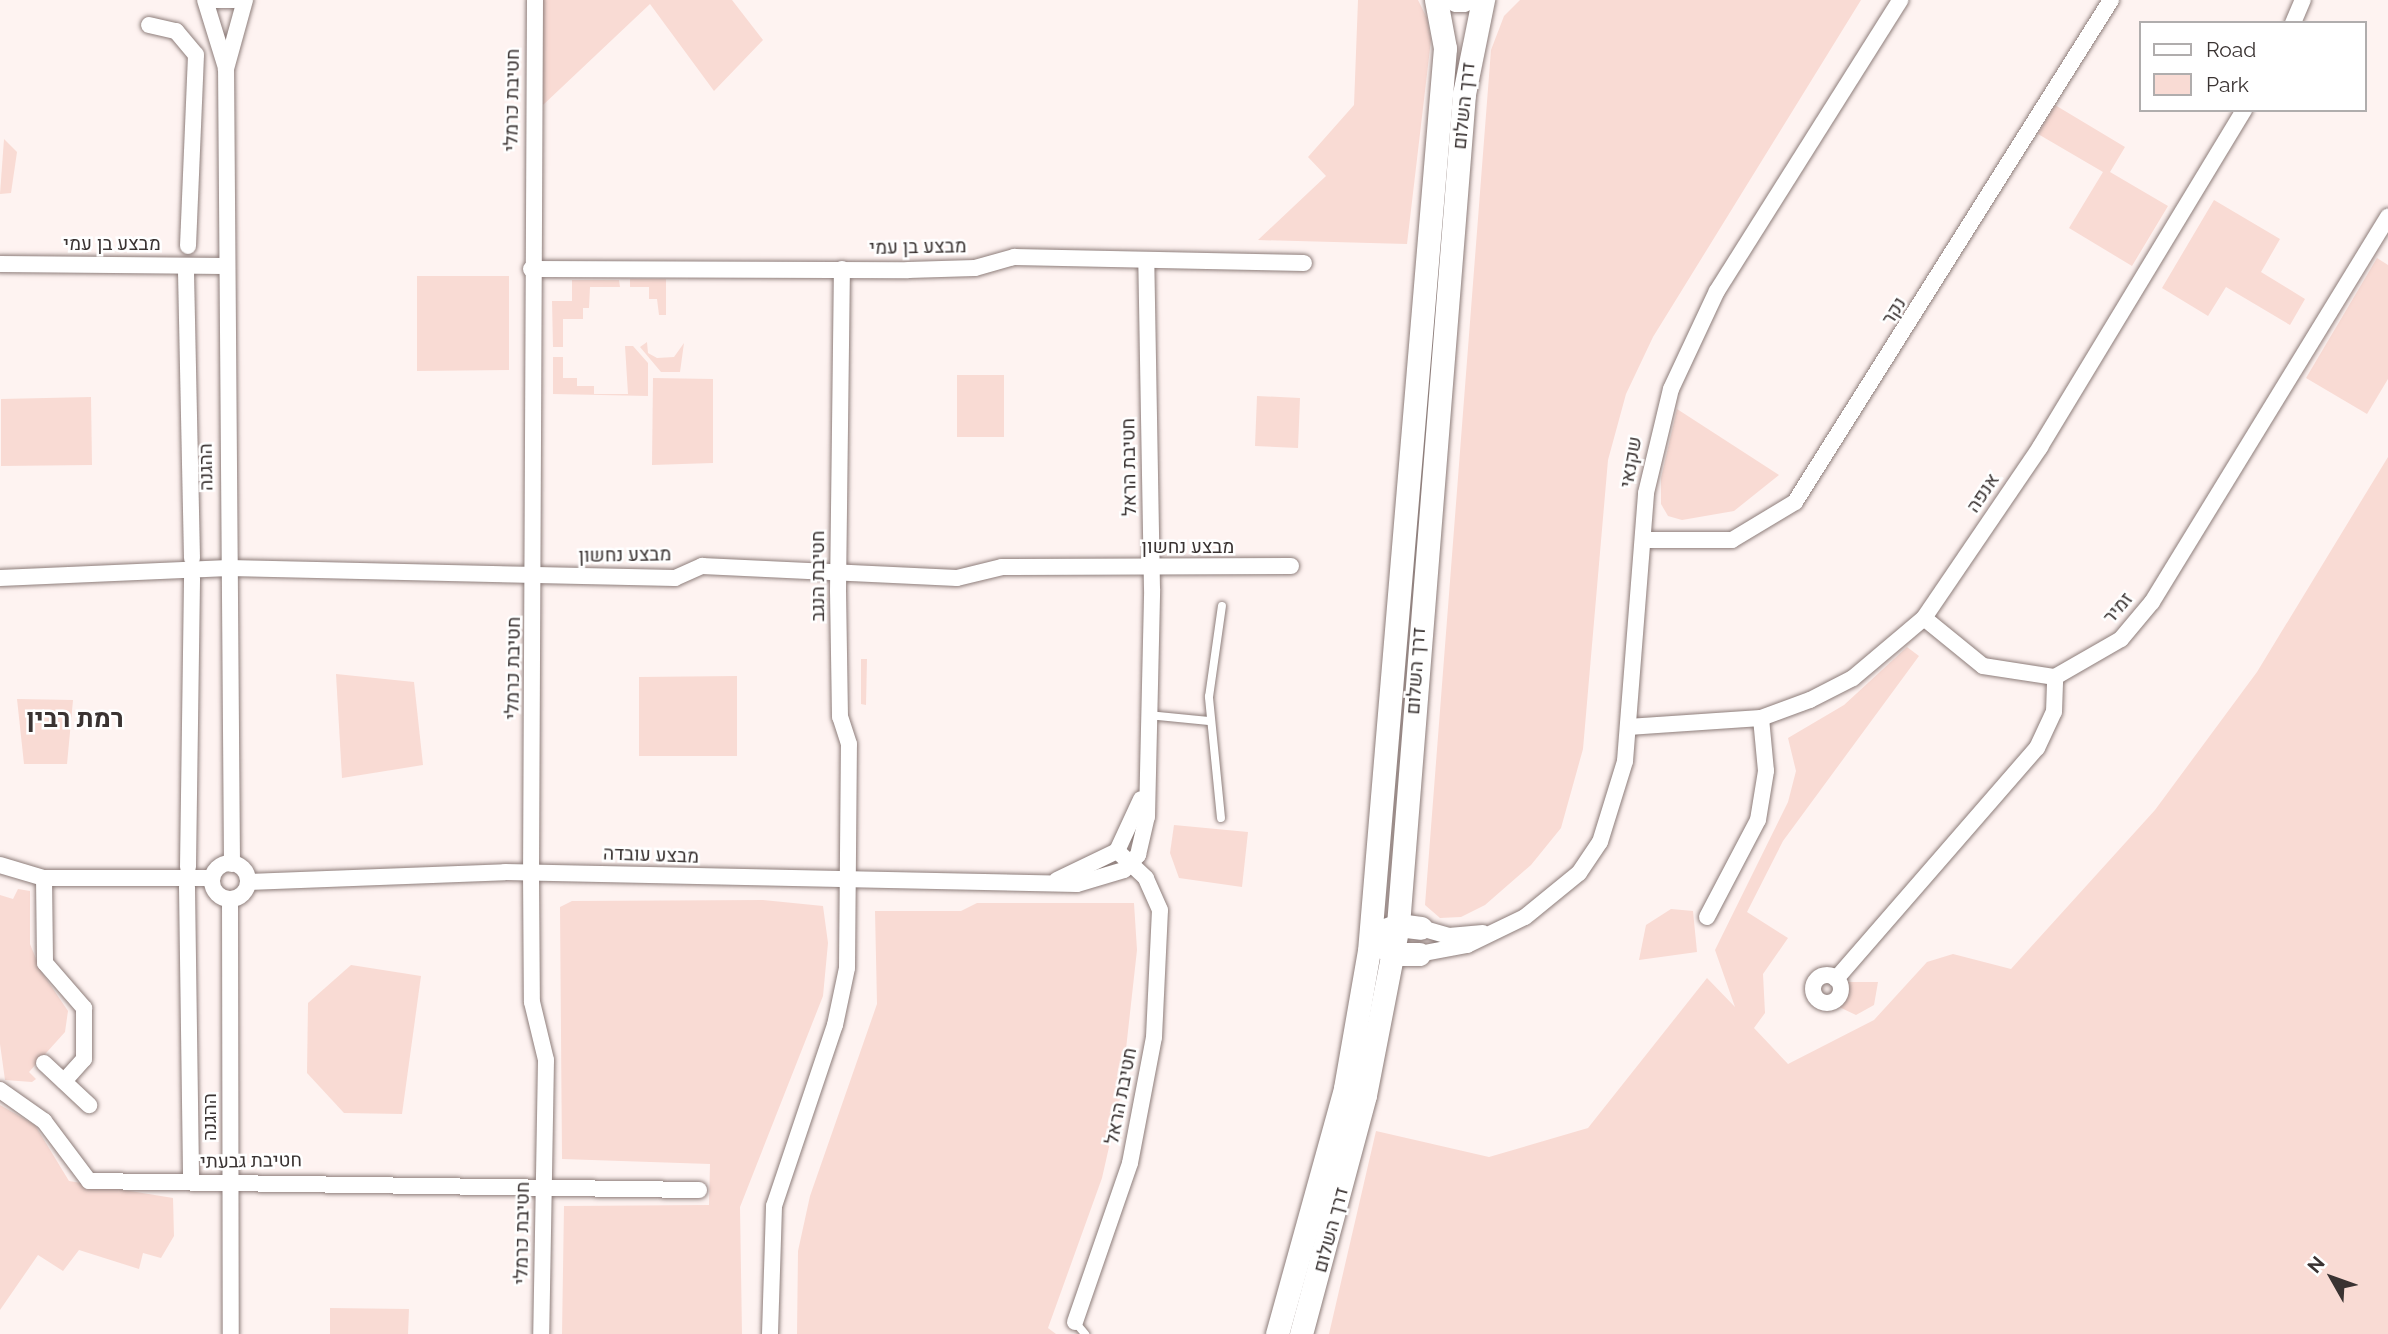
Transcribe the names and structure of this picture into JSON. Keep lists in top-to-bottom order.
{
  "streets": {
    "street": [
      "חטיבת כרמלי",
      "דרך השלום",
      "מבצע בן עמי",
      "נקר",
      "שקנאי",
      "ההגנה",
      "חטיבת הראל",
      "אנפה",
      "מבצע נחשון",
      "חטיבת הנגב",
      "זמיר",
      "מבצע עובדה",
      "חטיבת גבעתי"
    ]
  },
  "crossings": [
    ["חטיבת כרמלי", "מבצע בן עמי"],
    ["חטיבת כרמלי", "מבצע נחשון"],
    ["חטיבת כרמלי", "מבצע עובדה"],
    ["חטיבת כרמלי", "חטיבת גבעתי"],
    ["דרך השלום", "שקנאי"],
    ["מבצע בן עמי", "ההגנה"],
    ["מבצע בן עמי", "חטיבת הראל"],
    ["מבצע בן עמי", "חטיבת הנגב"],
    ["נקר", "שקנאי"],
    ["שקנאי", "אנפה"],
    ["ההגנה", "מבצע נחשון"],
    ["ההגנה", "מבצע עובדה"],
    ["ההגנה", "חטיבת גבעתי"],
    ["חטיבת הראל", "מבצע נחשון"],
    ["חטיבת הראל", "מבצע עובדה"],
    ["מבצע נחשון", "חטיבת הנגב"],
    ["חטיבת הנגב", "מבצע עובדה"]
  ],
  "districts": ["רמת רבין"],
  "legend": ["Road", "Park"],
  "north": "top left"
}
